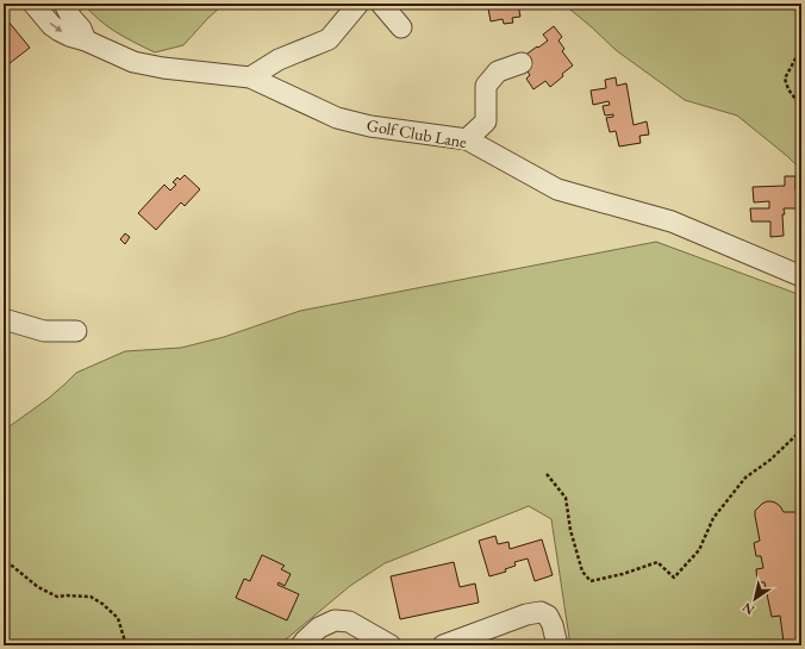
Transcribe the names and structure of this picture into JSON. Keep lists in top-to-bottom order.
{
  "streets": {
    "street": ["Golf Club Lane"]
  },
  "north": "bottom left"
}
